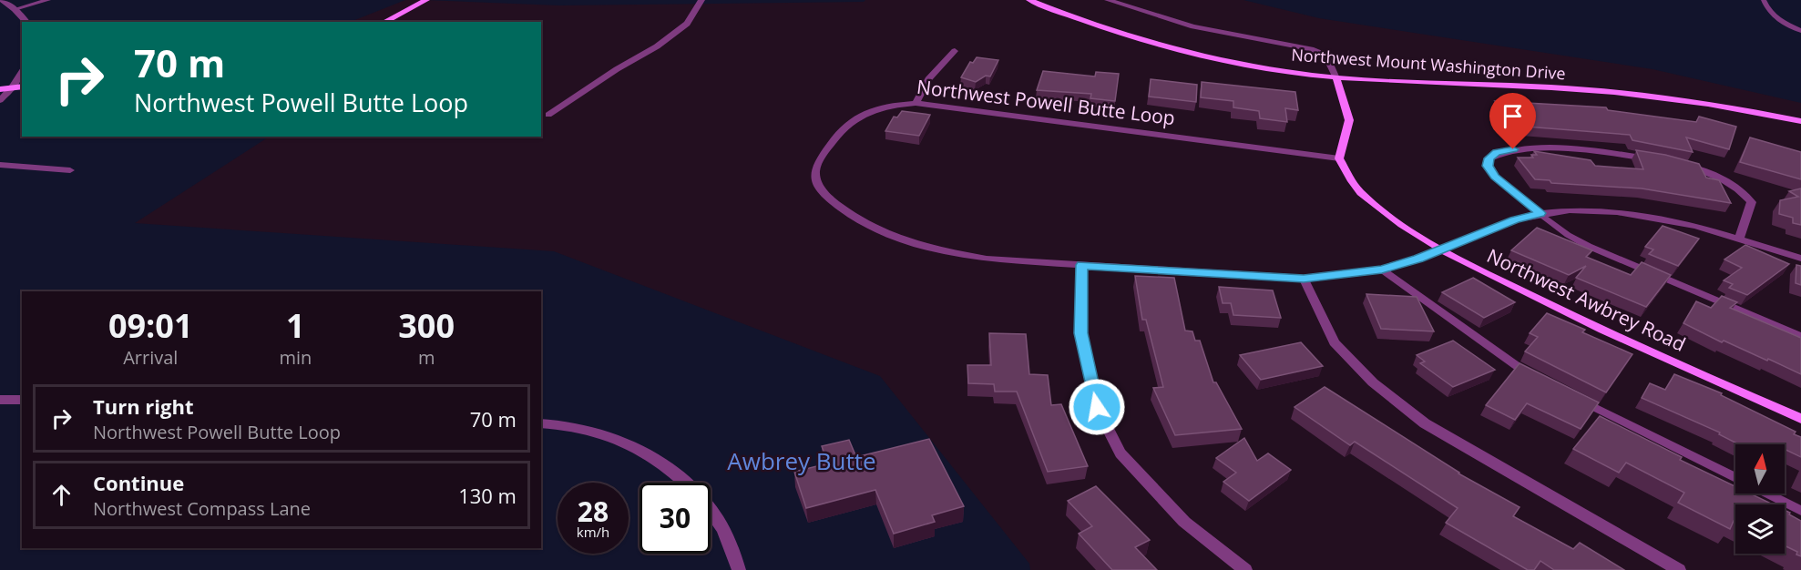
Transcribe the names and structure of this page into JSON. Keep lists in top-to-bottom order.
{
  "streets": {
    "main road": ["Northwest Mount Washington Drive", "Northwest Awbrey Road"],
    "street": ["Northwest Powell Butte Loop"]
  },
  "crossings": [
    ["Northwest Powell Butte Loop", "Northwest Awbrey Road"]
  ],
  "parks": ["Awbrey Butte"],
  "north": "top",
  "page": {
    "turn": ["70 m", "Northwest Powell Butte Loop"],
    "eta": [
      "09:01",
      "Arrival",
      "1",
      "min",
      "300",
      "m"
    ],
    "list": [
      {
        "name": "Turn right",
        "note": "Northwest Powell Butte Loop",
        "value": "70 m"
      },
      {
        "name": "Continue",
        "note": "Northwest Compass Lane",
        "value": "130 m"
      }
    ],
    "speed": "28 km/h",
    "limit": "30"
  }
}
